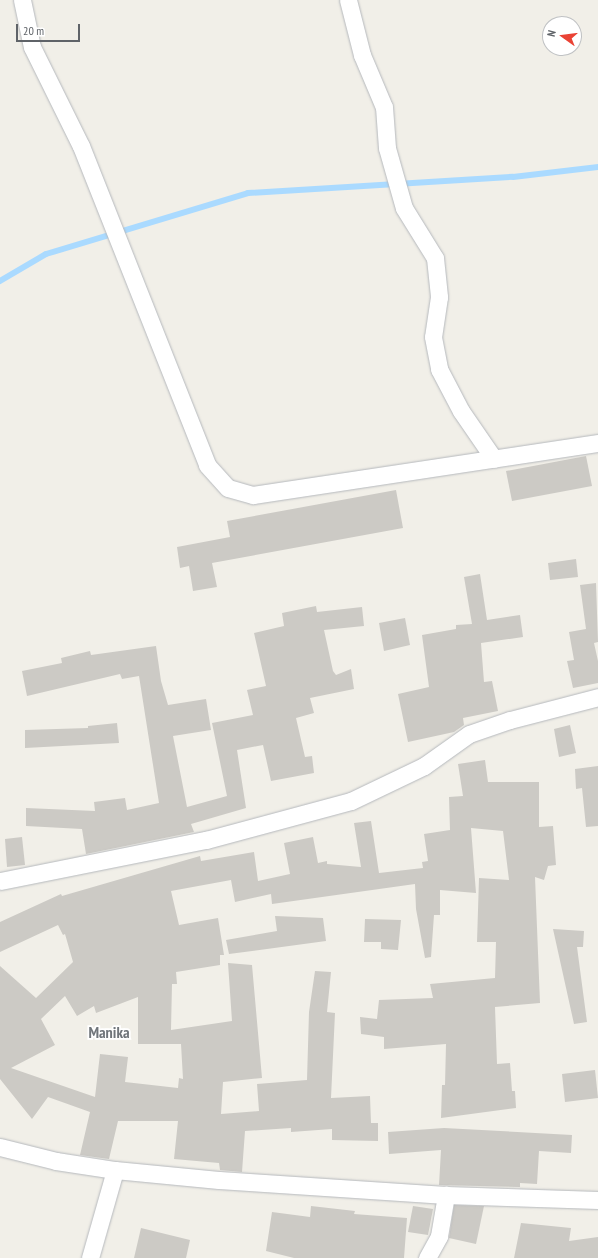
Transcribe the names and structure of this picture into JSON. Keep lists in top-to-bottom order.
{
  "districts": ["Manika"],
  "scale_bar": "20 m",
  "north": "left"
}
